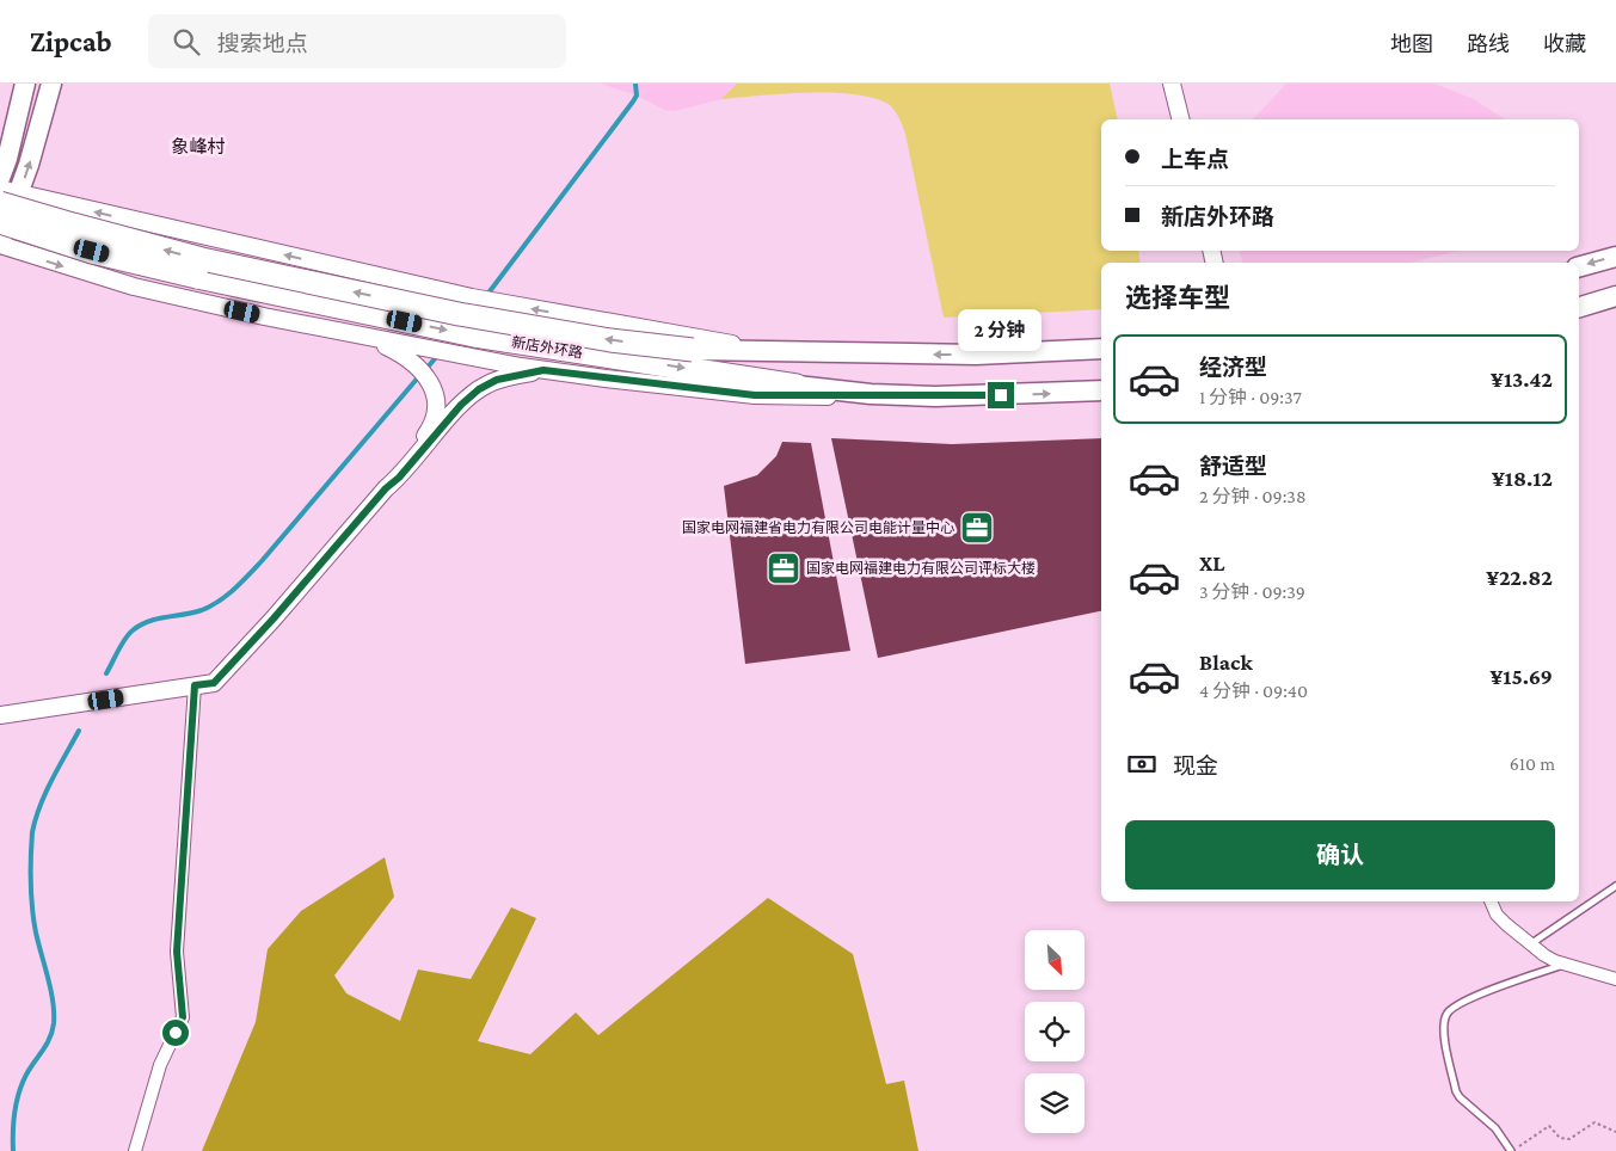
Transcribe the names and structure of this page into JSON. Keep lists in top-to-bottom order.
{
  "streets": {
    "highway": ["新店外环路"]
  },
  "districts": ["象峰村"],
  "places": {
    "office": ["国家电网福建省电力有限公司电能计量中心", "国家电网福建电力有限公司评标大楼"]
  },
  "north": "bottom right",
  "page": {
    "header": "Zipcab",
    "search": "搜索地点",
    "nav": ["地图", "路线", "收藏"],
    "banner": ["上车点", "新店外环路"],
    "heading": "选择车型",
    "bubble": "2 分钟",
    "list": [
      {
        "name": "经济型",
        "note": "1 分钟 · 09:37",
        "value": "¥13.42"
      },
      {
        "name": "舒适型",
        "note": "2 分钟 · 09:38",
        "value": "¥18.12"
      },
      {
        "name": "XL",
        "note": "3 分钟 · 09:39",
        "value": "¥22.82"
      },
      {
        "name": "Black",
        "note": "4 分钟 · 09:40",
        "value": "¥15.69"
      }
    ],
    "pay": ["现金", "610 m"],
    "buttons": "确认"
  }
}
